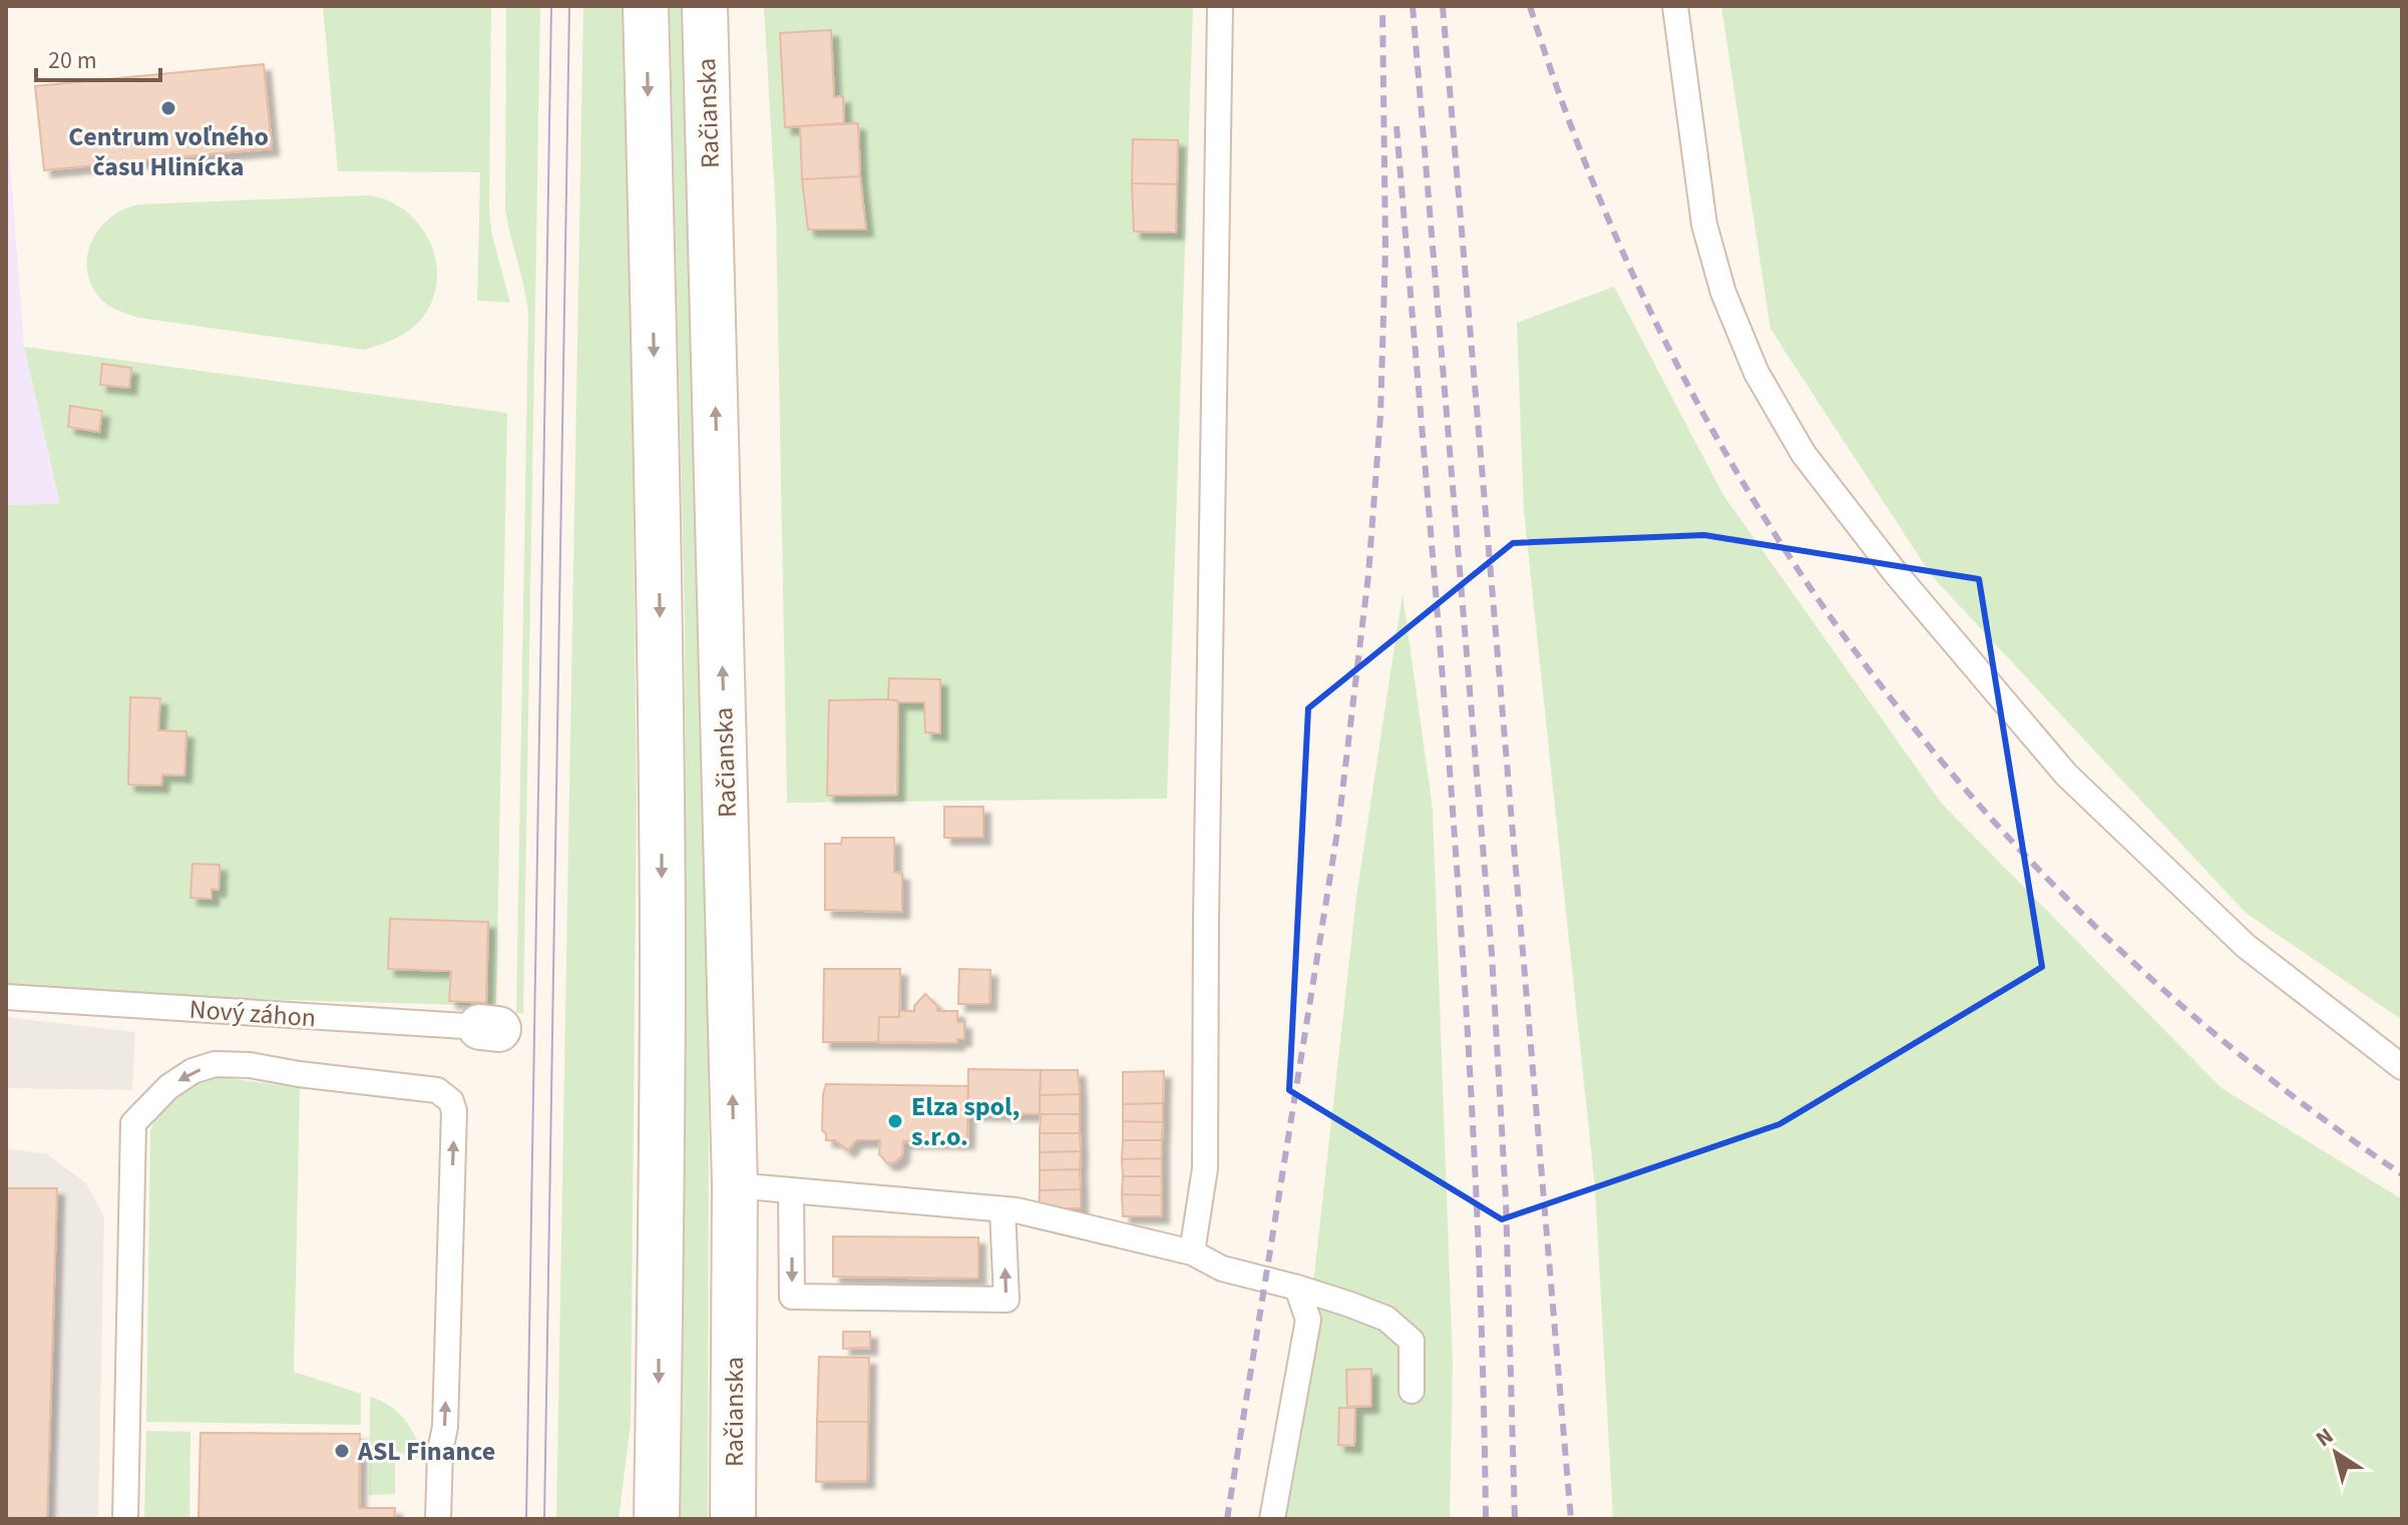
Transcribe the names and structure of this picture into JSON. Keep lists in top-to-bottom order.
{
  "streets": {
    "main road": ["Račianska"],
    "lane": ["Nový záhon"]
  },
  "places": ["Centrum voľného času Hlinícka", "Elza spol, s.r.o.", "ASL Finance"],
  "scale_bar": "20 m",
  "north": "top left"
}
